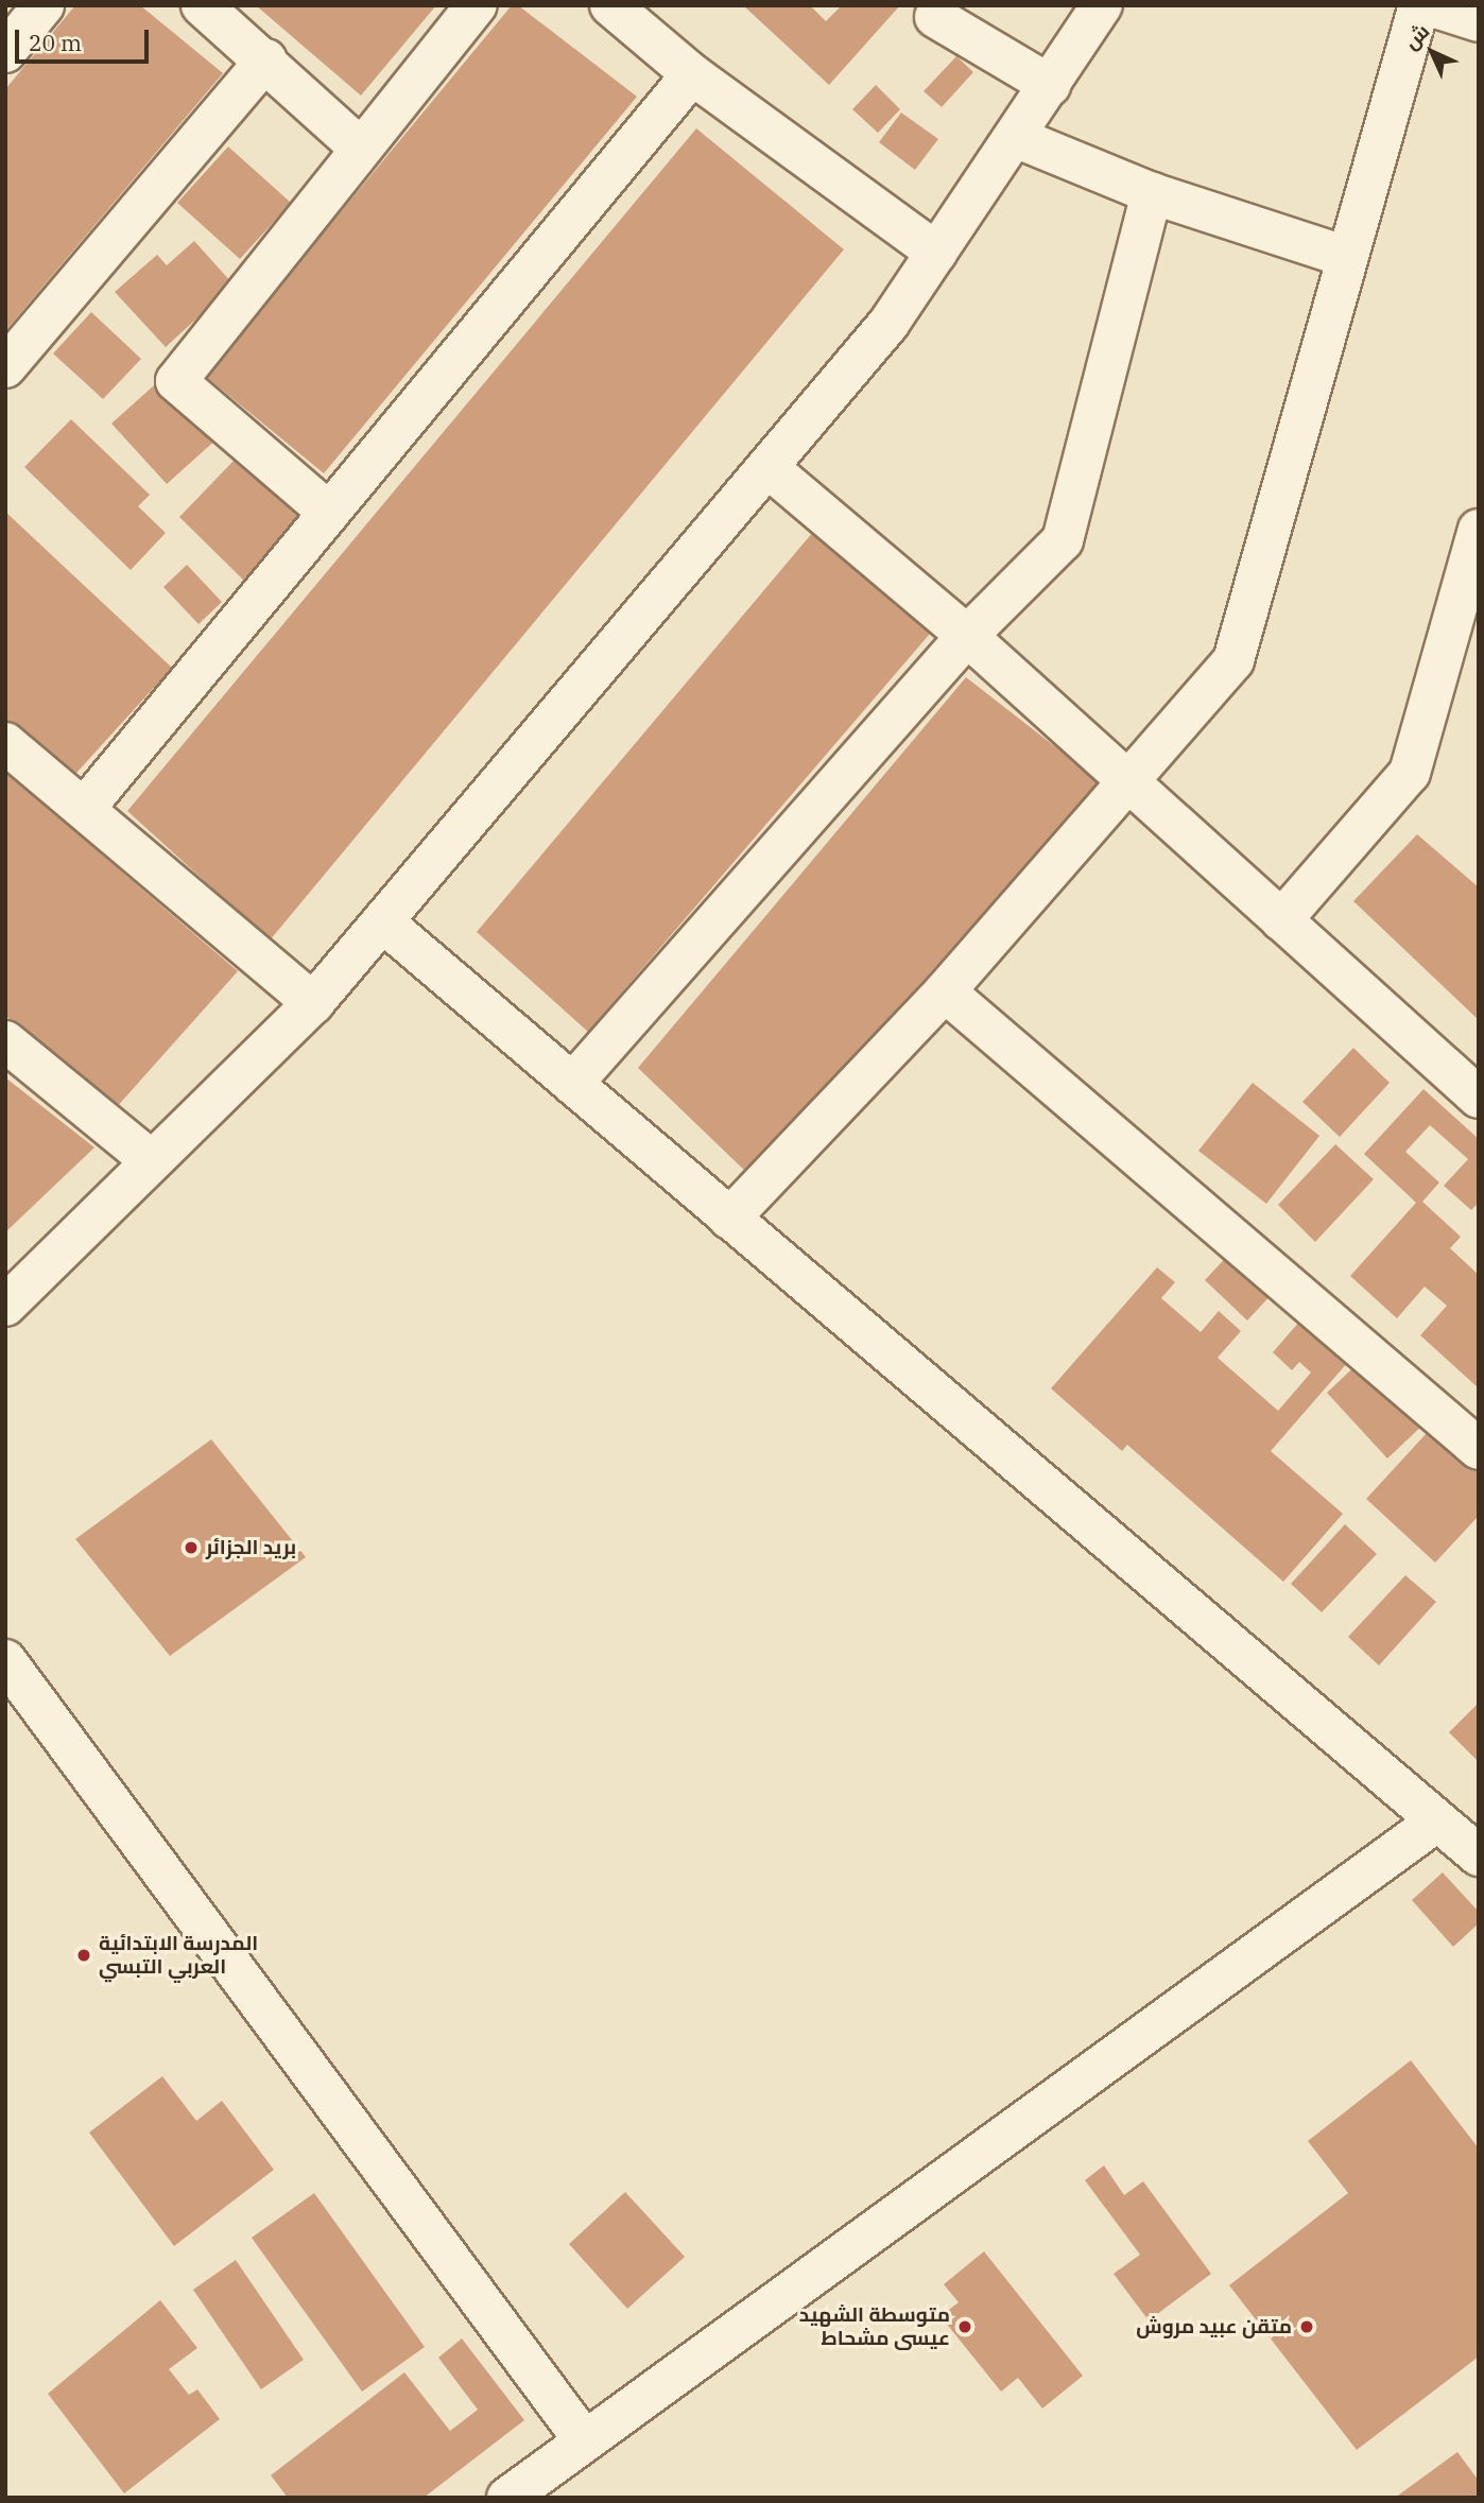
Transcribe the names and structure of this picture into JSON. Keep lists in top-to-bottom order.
{
  "places": [
    "بريد الجزائر",
    "المدرسة الابتدائية العربي التبسي",
    "متوسطة الشهيد عيسى مشحاط",
    "متقن عبيد مروش"
  ],
  "scale_bar": "20 m",
  "north": "top left"
}
